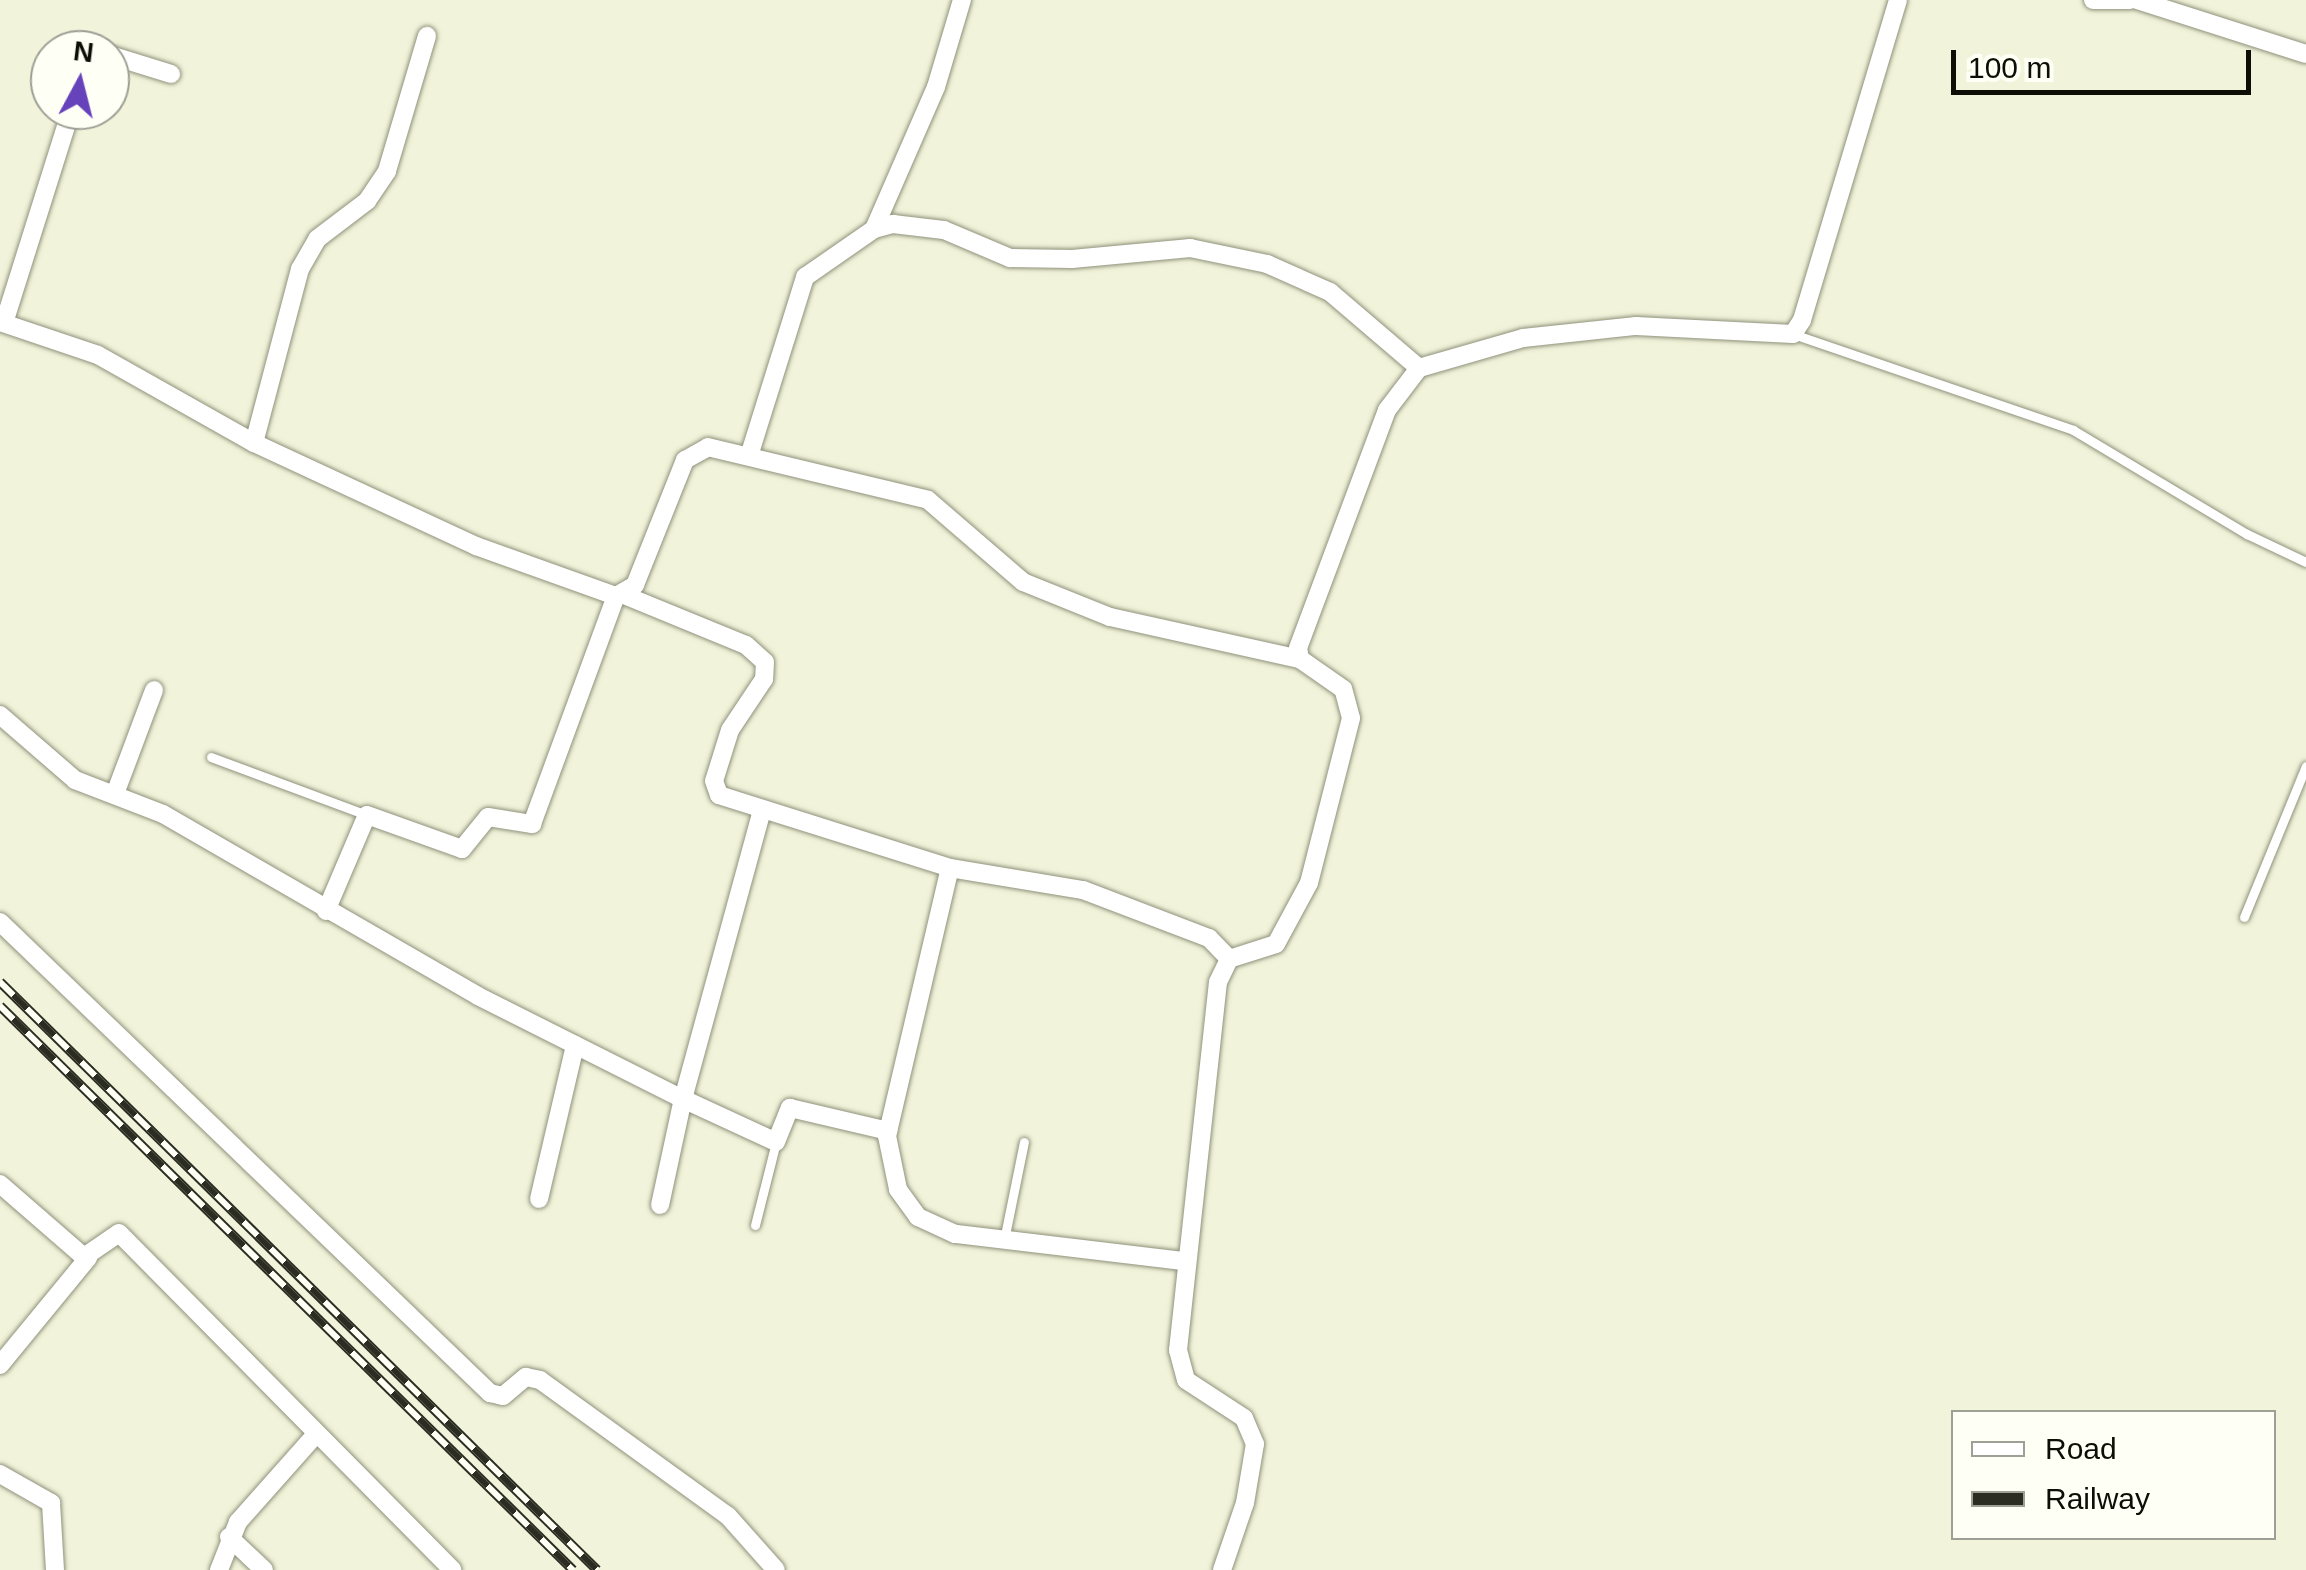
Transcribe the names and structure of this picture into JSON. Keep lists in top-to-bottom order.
{
  "legend": ["Road", "Railway"],
  "scale_bar": "100 m",
  "north": "top"
}
